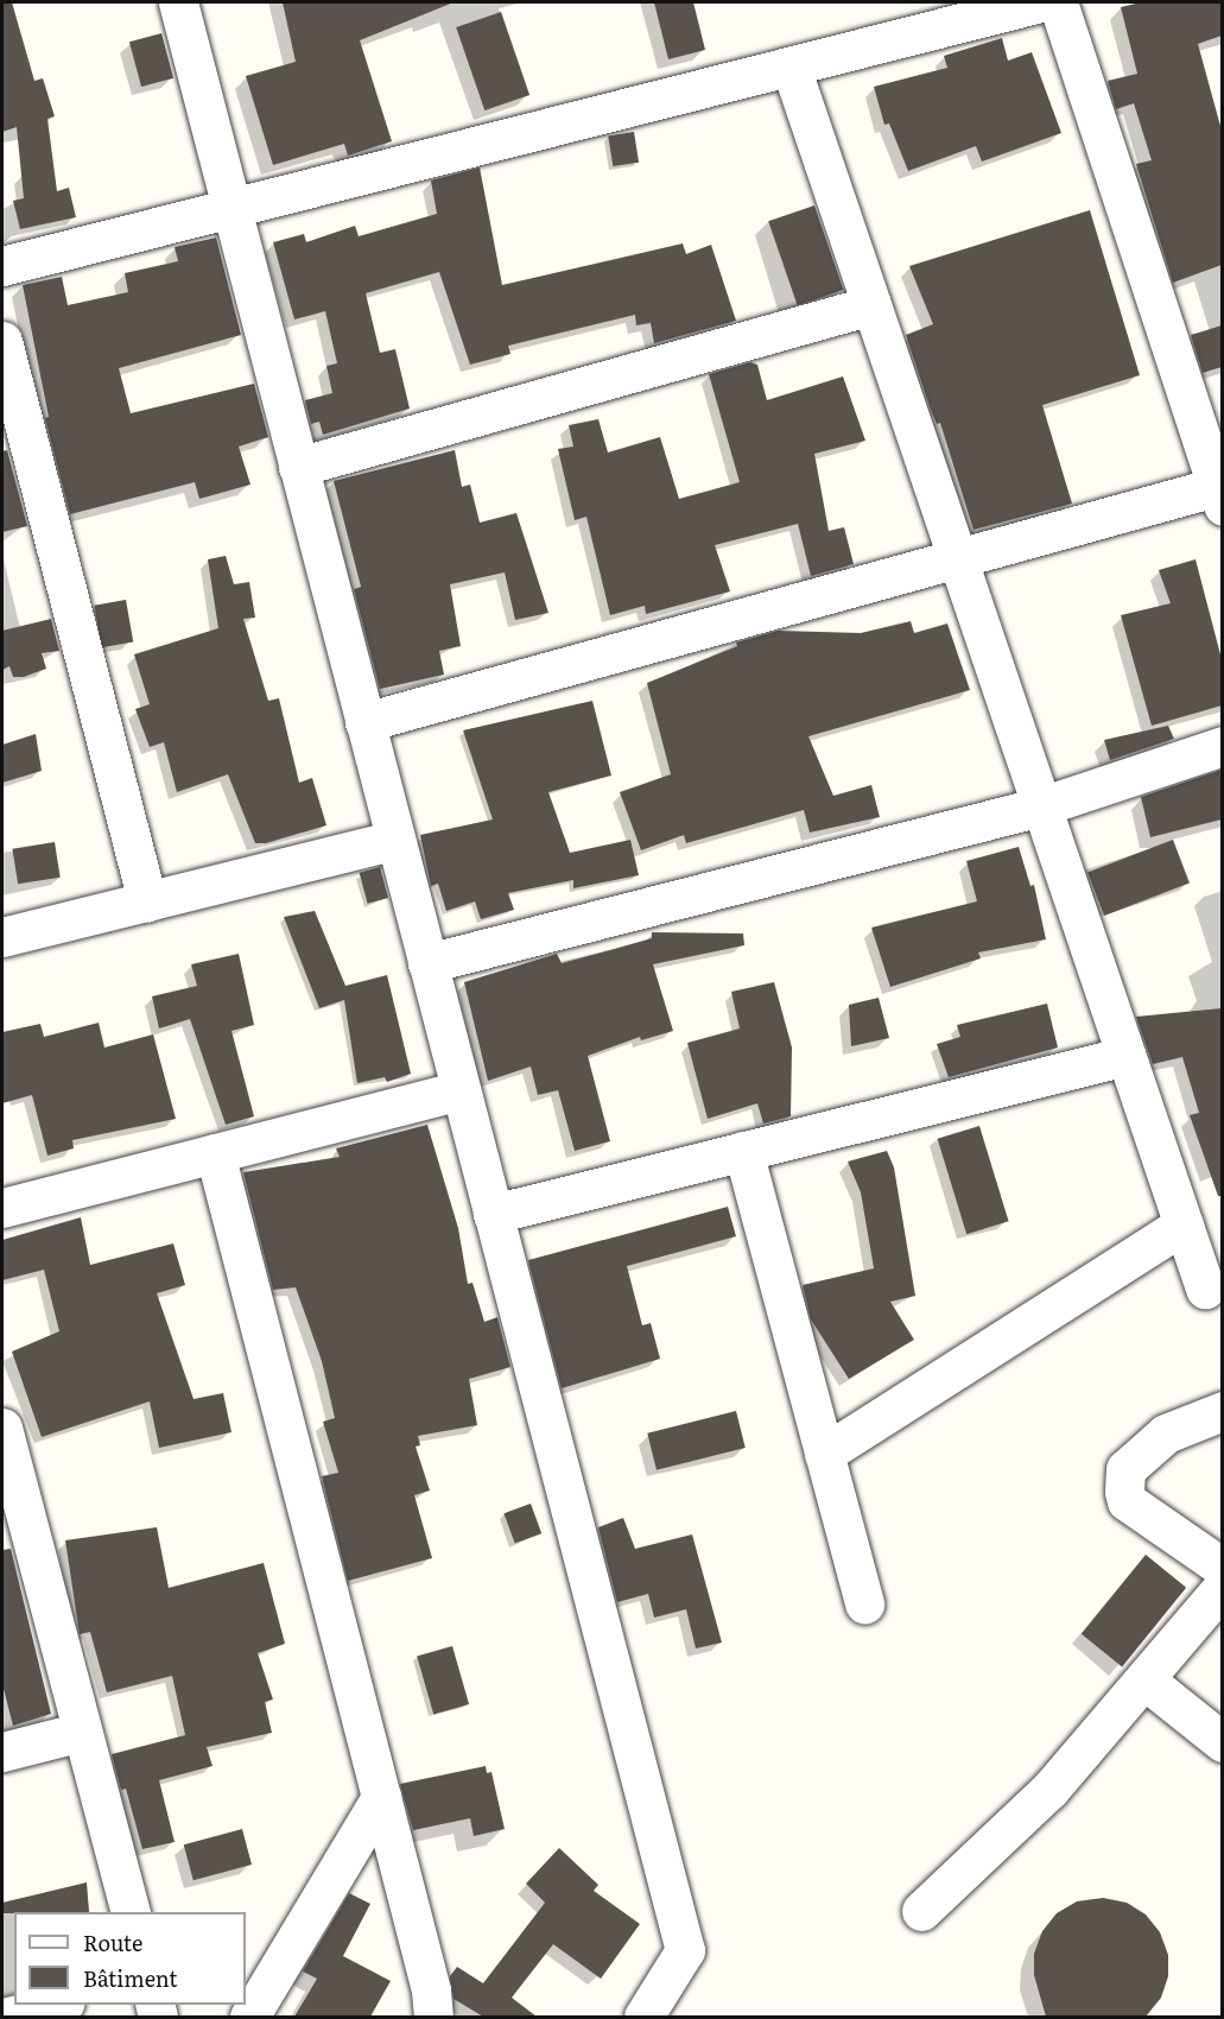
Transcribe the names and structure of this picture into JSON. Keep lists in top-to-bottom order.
{
  "legend": ["Route", "Bâtiment"]
}
